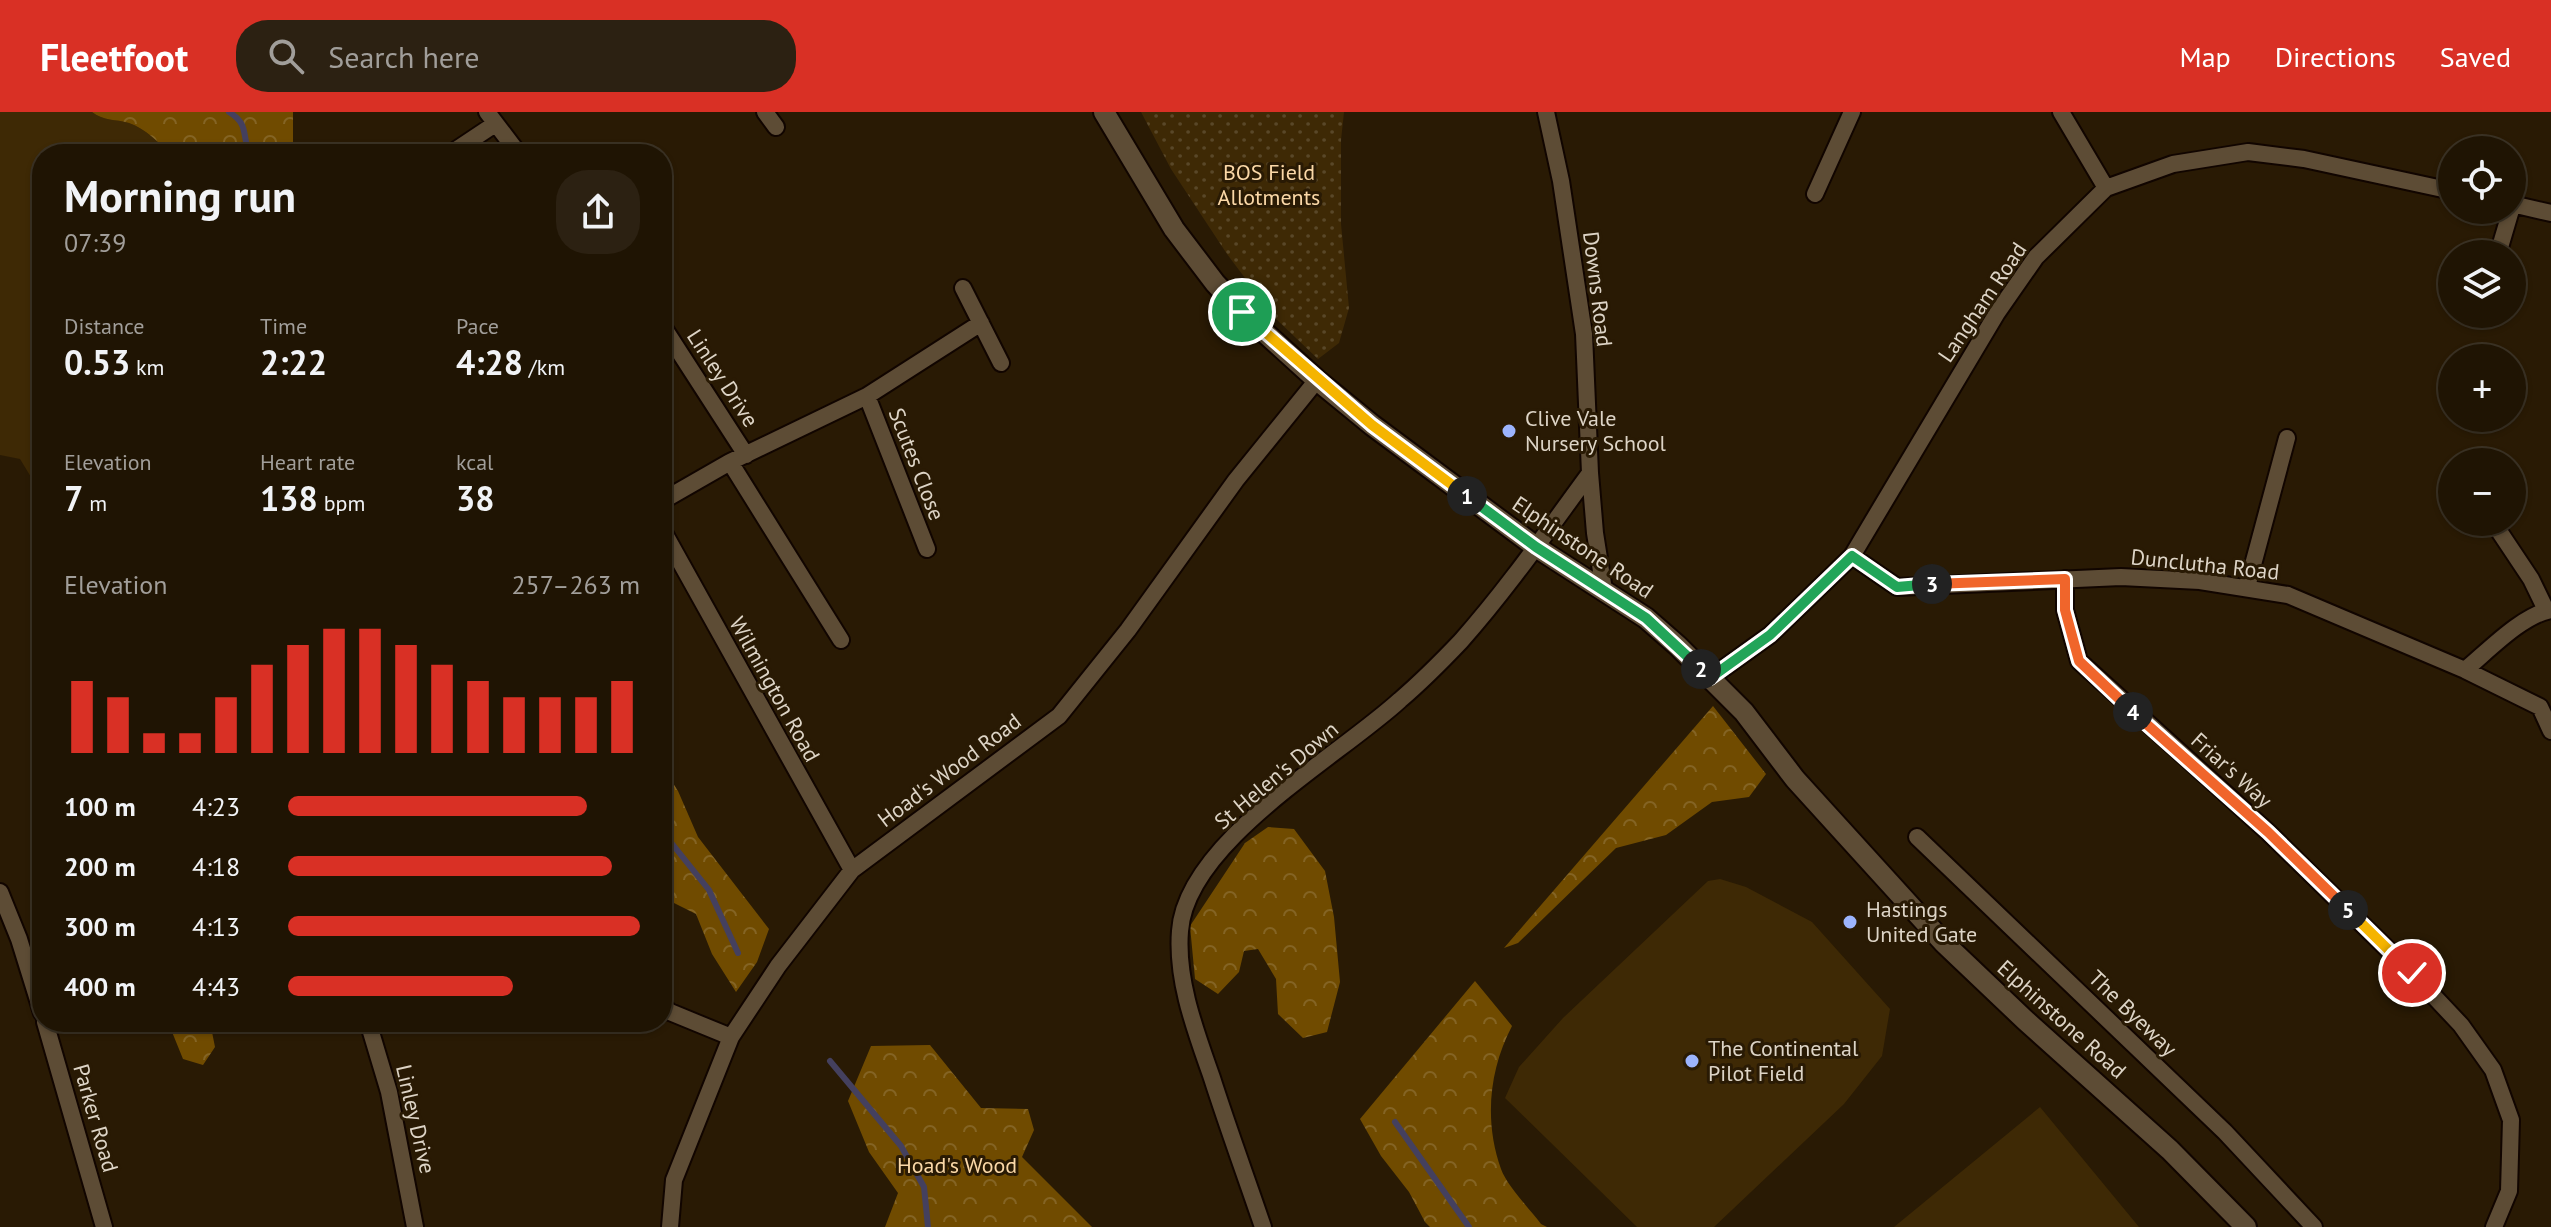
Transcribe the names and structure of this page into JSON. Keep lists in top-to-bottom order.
{
  "streets": {
    "street": [
      "Downs Road",
      "Langham Road",
      "Linley Drive",
      "Scutes Close",
      "Elphinstone Road",
      "Dunclutha Road",
      "Wilmington Road",
      "Hoad's Wood Road",
      "Friar's Way",
      "St Helen's Down",
      "The Byeway",
      "Parker Road"
    ]
  },
  "crossings": [
    ["Downs Road", "Elphinstone Road"],
    ["Langham Road", "Elphinstone Road"],
    ["Langham Road", "Dunclutha Road"],
    ["Linley Drive", "Scutes Close"],
    ["Elphinstone Road", "Hoad's Wood Road"],
    ["Elphinstone Road", "St Helen's Down"],
    ["Dunclutha Road", "Friar's Way"],
    ["Wilmington Road", "Hoad's Wood Road"]
  ],
  "parks": ["BOS Field Allotments", "Hoad's Wood"],
  "places": ["Clive Vale Nursery School", "Hastings United Gate", "The Continental Pilot Field"],
  "page": {
    "header": "Fleetfoot",
    "search": "Search here",
    "nav": ["Map", "Directions", "Saved"],
    "map_buttons": ["+", "−"],
    "heading": ["Morning run", "07:39"],
    "stats": [
      ["Distance", "0.53 km"],
      ["Time", "2:22"],
      ["Pace", "4:28 /km"],
      ["Elevation", "7 m"],
      ["Heart rate", "138 bpm"],
      ["kcal", "38"]
    ],
    "pins": [
      "1",
      "3",
      "2",
      "4",
      "5"
    ],
    "chart": ["Elevation", "257–263 m"],
    "list": [
      {
        "name": "100 m",
        "note": "4:23"
      },
      {
        "name": "200 m",
        "note": "4:18"
      },
      {
        "name": "300 m",
        "note": "4:13"
      },
      {
        "name": "400 m",
        "note": "4:43"
      }
    ]
  }
}
